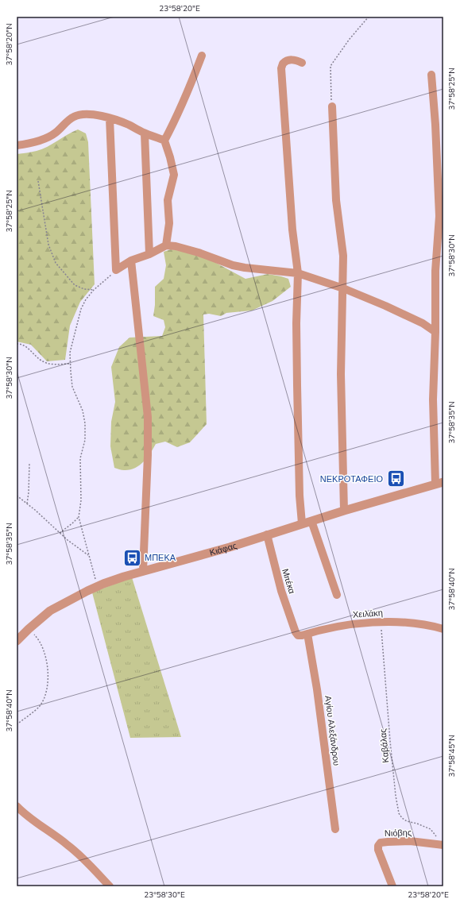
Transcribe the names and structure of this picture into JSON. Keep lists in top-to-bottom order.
{
  "streets": {
    "street": [
      "Κιάφας",
      "Μπέκα",
      "Χειλάκη",
      "Αγίου Αλεξάνδρου",
      "Νιόβης"
    ],
    "path": ["Καβάλας"]
  },
  "crossings": [
    ["Κιάφας", "Μπέκα"],
    ["Μπέκα", "Χειλάκη"],
    ["Χειλάκη", "Αγίου Αλεξάνδρου"],
    ["Χειλάκη", "Καβάλας"],
    ["Καβάλας", "Νιόβης"]
  ],
  "places": {
    "bus stop": ["ΝΕΚΡΟΤΑΦΕΙΟ", "ΜΠΕΚΑ"]
  },
  "coordinates": [
    "23°58'20\"E",
    "37°58'20\"N",
    "37°58'25\"N",
    "37°58'30\"N",
    "37°58'35\"N",
    "37°58'40\"N",
    "37°58'45\"N",
    "23°58'30\"E"
  ]
}
